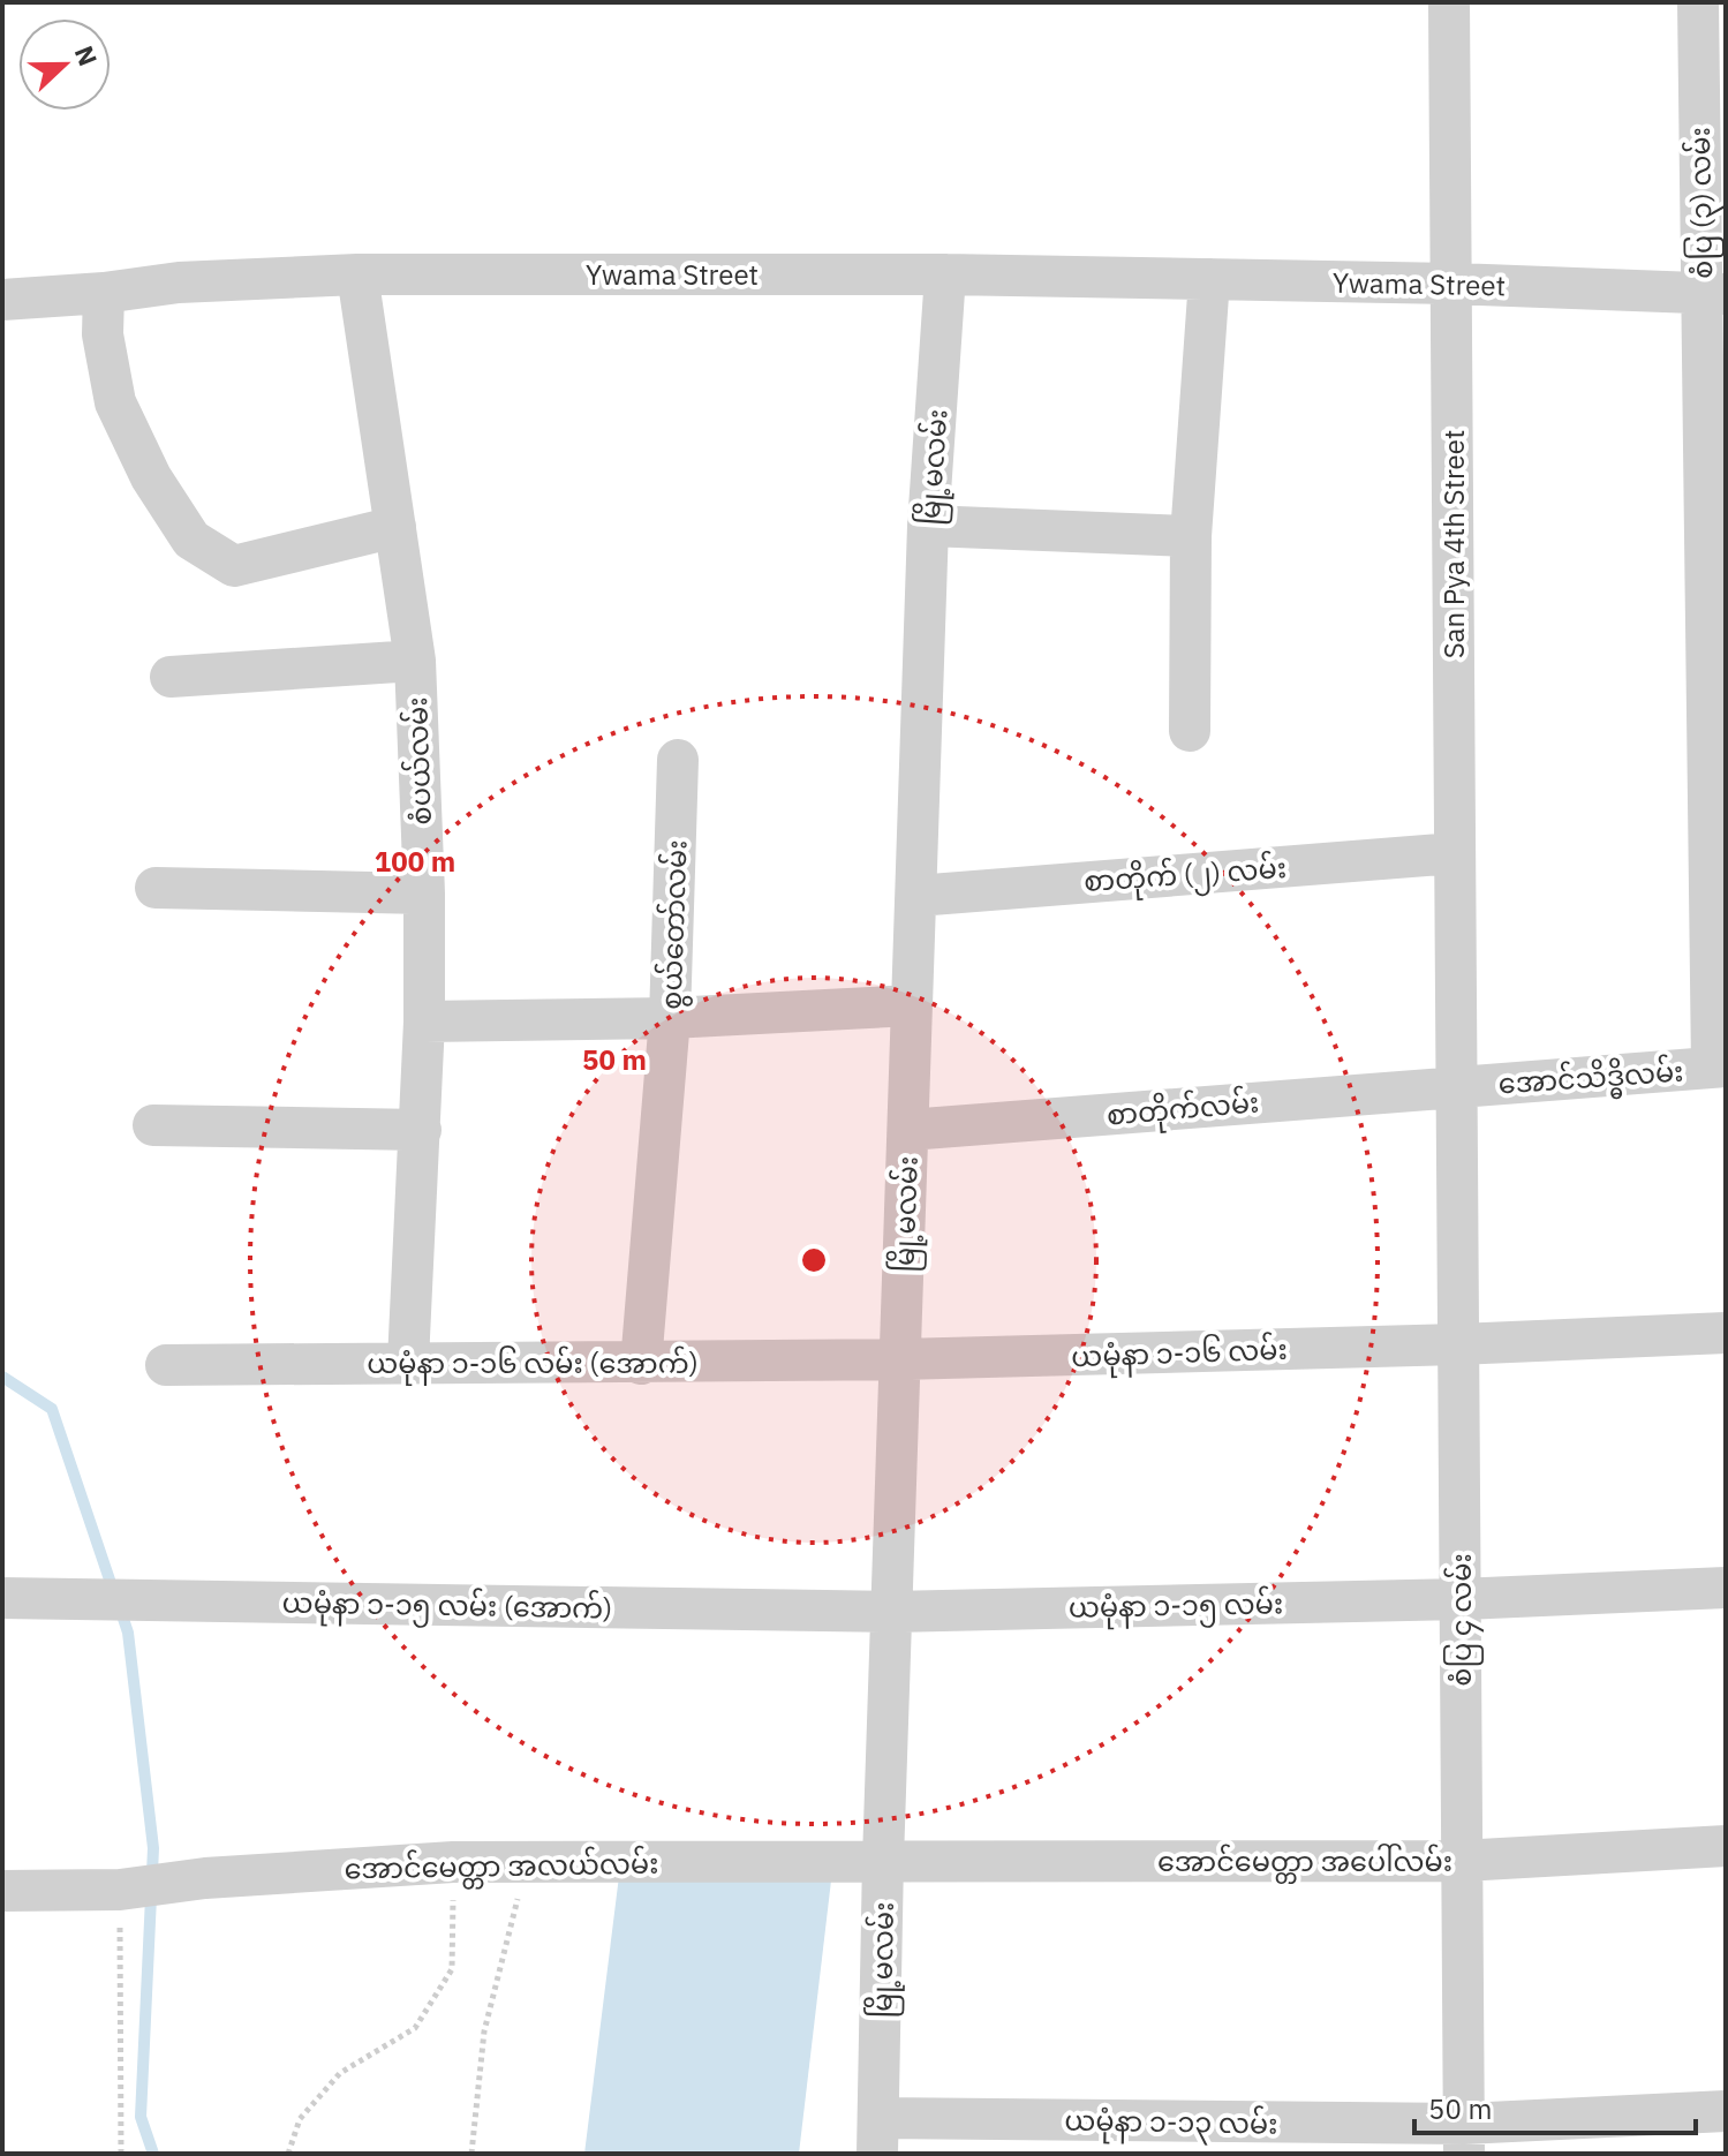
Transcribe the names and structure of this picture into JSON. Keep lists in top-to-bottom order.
{
  "streets": {
    "street": [
      "စံပြ (၃) လမ်း",
      "Ywama Street",
      "မြို့မလမ်း",
      "San Pya 4th Street",
      "စံပယ်လမ်း",
      "စာတိုက် (၂) လမ်း",
      "စွယ်တော်လမ်း",
      "အောင်သိဒ္ဓိလမ်း",
      "စာတိုက်လမ်း",
      "ယမုံနာ ၁-၁၆ လမ်း",
      "ယမုံနာ ၁-၁၆ လမ်း (အောက်)",
      "ယမုံနာ ၁-၁၅ လမ်း (အောက်)",
      "ယမုံနာ ၁-၁၅ လမ်း",
      "စံပြ ၄ လမ်း",
      "အောင်မေတ္တာ အပေါ်လမ်း",
      "အောင်မေတ္တာ အလယ်လမ်း",
      "ယမုံနာ ၁-၁၃ လမ်း"
    ]
  },
  "crossings": [
    ["စံပြ (၃) လမ်း", "Ywama Street"],
    ["စံပြ (၃) လမ်း", "အောင်သိဒ္ဓိလမ်း"],
    ["Ywama Street", "မြို့မလမ်း"],
    ["Ywama Street", "San Pya 4th Street"],
    ["Ywama Street", "စံပယ်လမ်း"],
    ["မြို့မလမ်း", "စာတိုက် (၂) လမ်း"],
    ["မြို့မလမ်း", "စာတိုက်လမ်း"],
    ["မြို့မလမ်း", "ယမုံနာ ၁-၁၆ လမ်း"],
    ["မြို့မလမ်း", "ယမုံနာ ၁-၁၆ လမ်း (အောက်)"],
    ["မြို့မလမ်း", "ယမုံနာ ၁-၁၅ လမ်း (အောက်)"],
    ["မြို့မလမ်း", "ယမုံနာ ၁-၁၅ လမ်း"],
    ["မြို့မလမ်း", "အောင်မေတ္တာ အပေါ်လမ်း"],
    ["မြို့မလမ်း", "အောင်မေတ္တာ အလယ်လမ်း"],
    ["မြို့မလမ်း", "ယမုံနာ ၁-၁၃ လမ်း"],
    ["San Pya 4th Street", "စာတိုက် (၂) လမ်း"],
    ["San Pya 4th Street", "အောင်သိဒ္ဓိလမ်း"],
    ["San Pya 4th Street", "စာတိုက်လမ်း"],
    ["San Pya 4th Street", "စံပြ ၄ လမ်း"],
    ["စံပယ်လမ်း", "ယမုံနာ ၁-၁၆ လမ်း (အောက်)"],
    ["စွယ်တော်လမ်း", "ယမုံနာ ၁-၁၆ လမ်း (အောက်)"],
    ["အောင်သိဒ္ဓိလမ်း", "စာတိုက်လမ်း"],
    ["အောင်သိဒ္ဓိလမ်း", "စံပြ ၄ လမ်း"],
    ["စာတိုက်လမ်း", "စံပြ ၄ လမ်း"],
    ["ယမုံနာ ၁-၁၆ လမ်း", "ယမုံနာ ၁-၁၆ လမ်း (အောက်)"],
    ["ယမုံနာ ၁-၁၆ လမ်း", "စံပြ ၄ လမ်း"],
    ["ယမုံနာ ၁-၁၅ လမ်း (အောက်)", "ယမုံနာ ၁-၁၅ လမ်း"],
    ["ယမုံနာ ၁-၁၅ လမ်း", "စံပြ ၄ လမ်း"],
    ["စံပြ ၄ လမ်း", "အောင်မေတ္တာ အပေါ်လမ်း"],
    ["စံပြ ၄ လမ်း", "ယမုံနာ ၁-၁၃ လမ်း"],
    ["အောင်မေတ္တာ အပေါ်လမ်း", "အောင်မေတ္တာ အလယ်လမ်း"]
  ],
  "scale_bar": "50 m",
  "north": "right",
  "rings": ["100 m", "50 m"]
}
